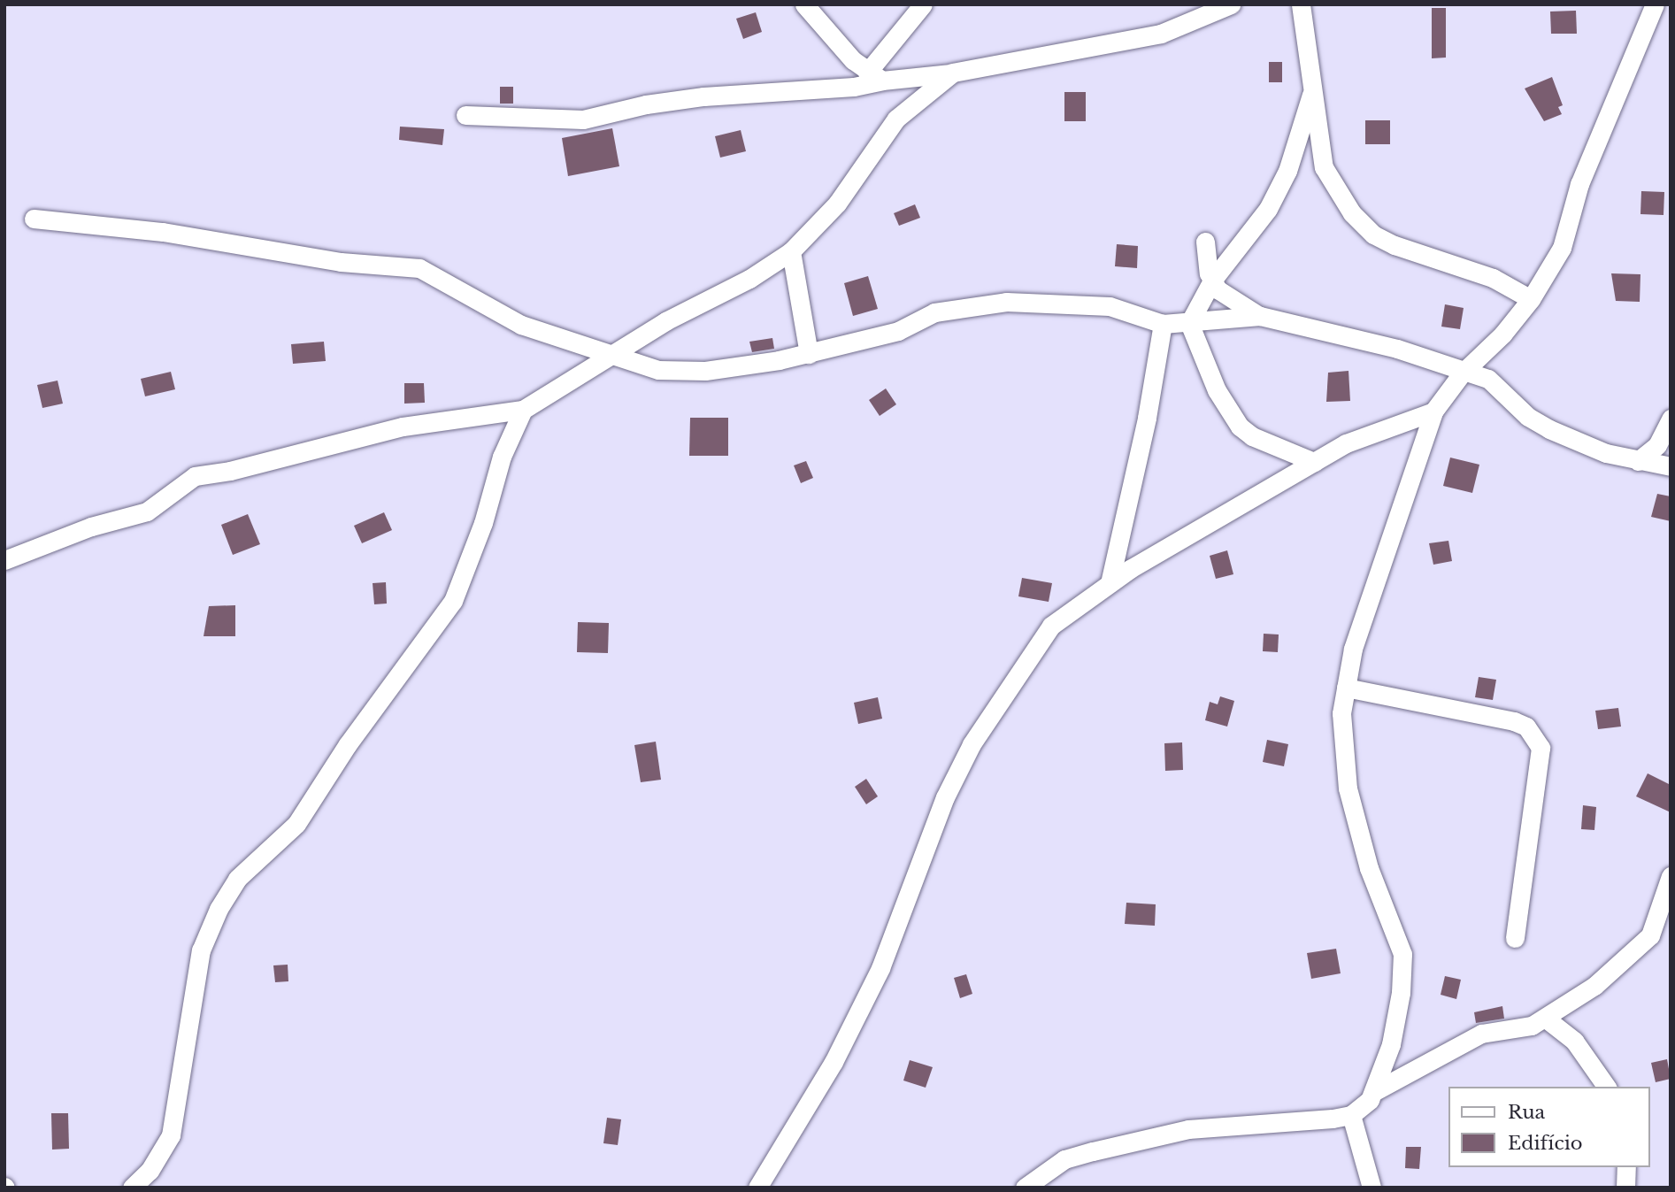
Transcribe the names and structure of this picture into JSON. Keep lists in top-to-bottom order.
{
  "legend": ["Rua", "Edifício"]
}
